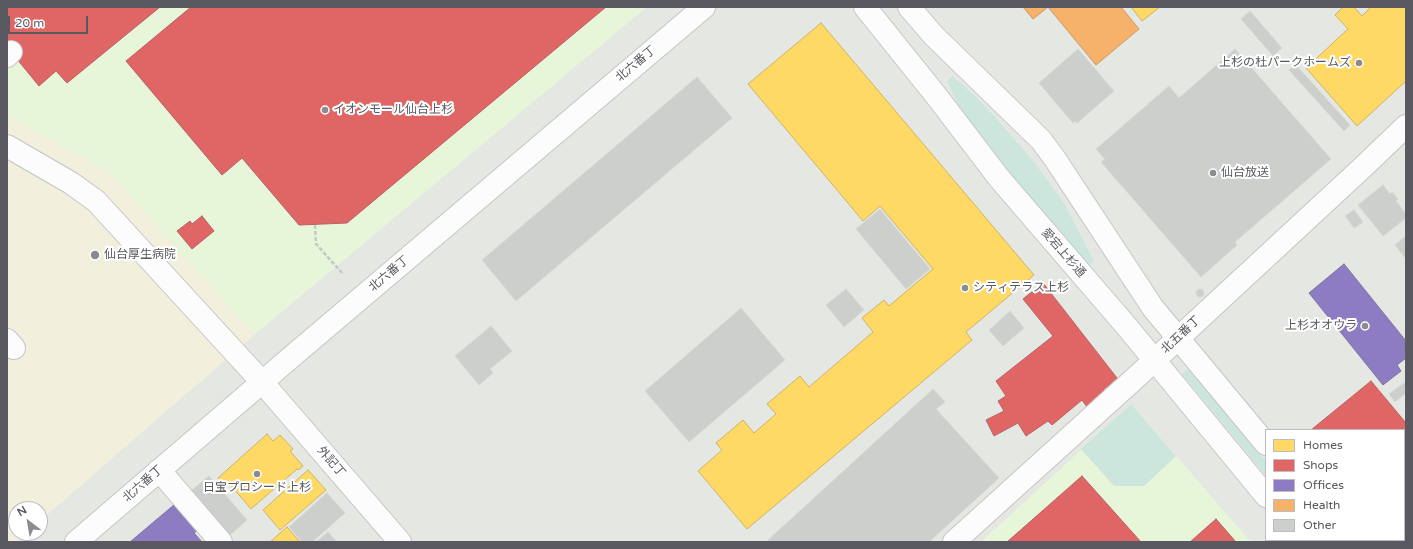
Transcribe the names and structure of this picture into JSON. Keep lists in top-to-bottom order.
{
  "streets": {
    "street": [
      "北六番丁",
      "愛宕上杉通",
      "北五番丁",
      "外記丁"
    ]
  },
  "crossings": [
    ["北六番丁", "外記丁"],
    ["愛宕上杉通", "北五番丁"]
  ],
  "places": [
    "上杉の杜パークホームズ",
    "イオンモール仙台上杉",
    "仙台放送",
    "仙台厚生病院",
    "シティテラス上杉",
    "上杉オオウラ",
    "日宝プロシード上杉"
  ],
  "legend": [
    "Homes",
    "Shops",
    "Offices",
    "Health",
    "Other"
  ],
  "scale_bar": "20 m",
  "north": "top left"
}
